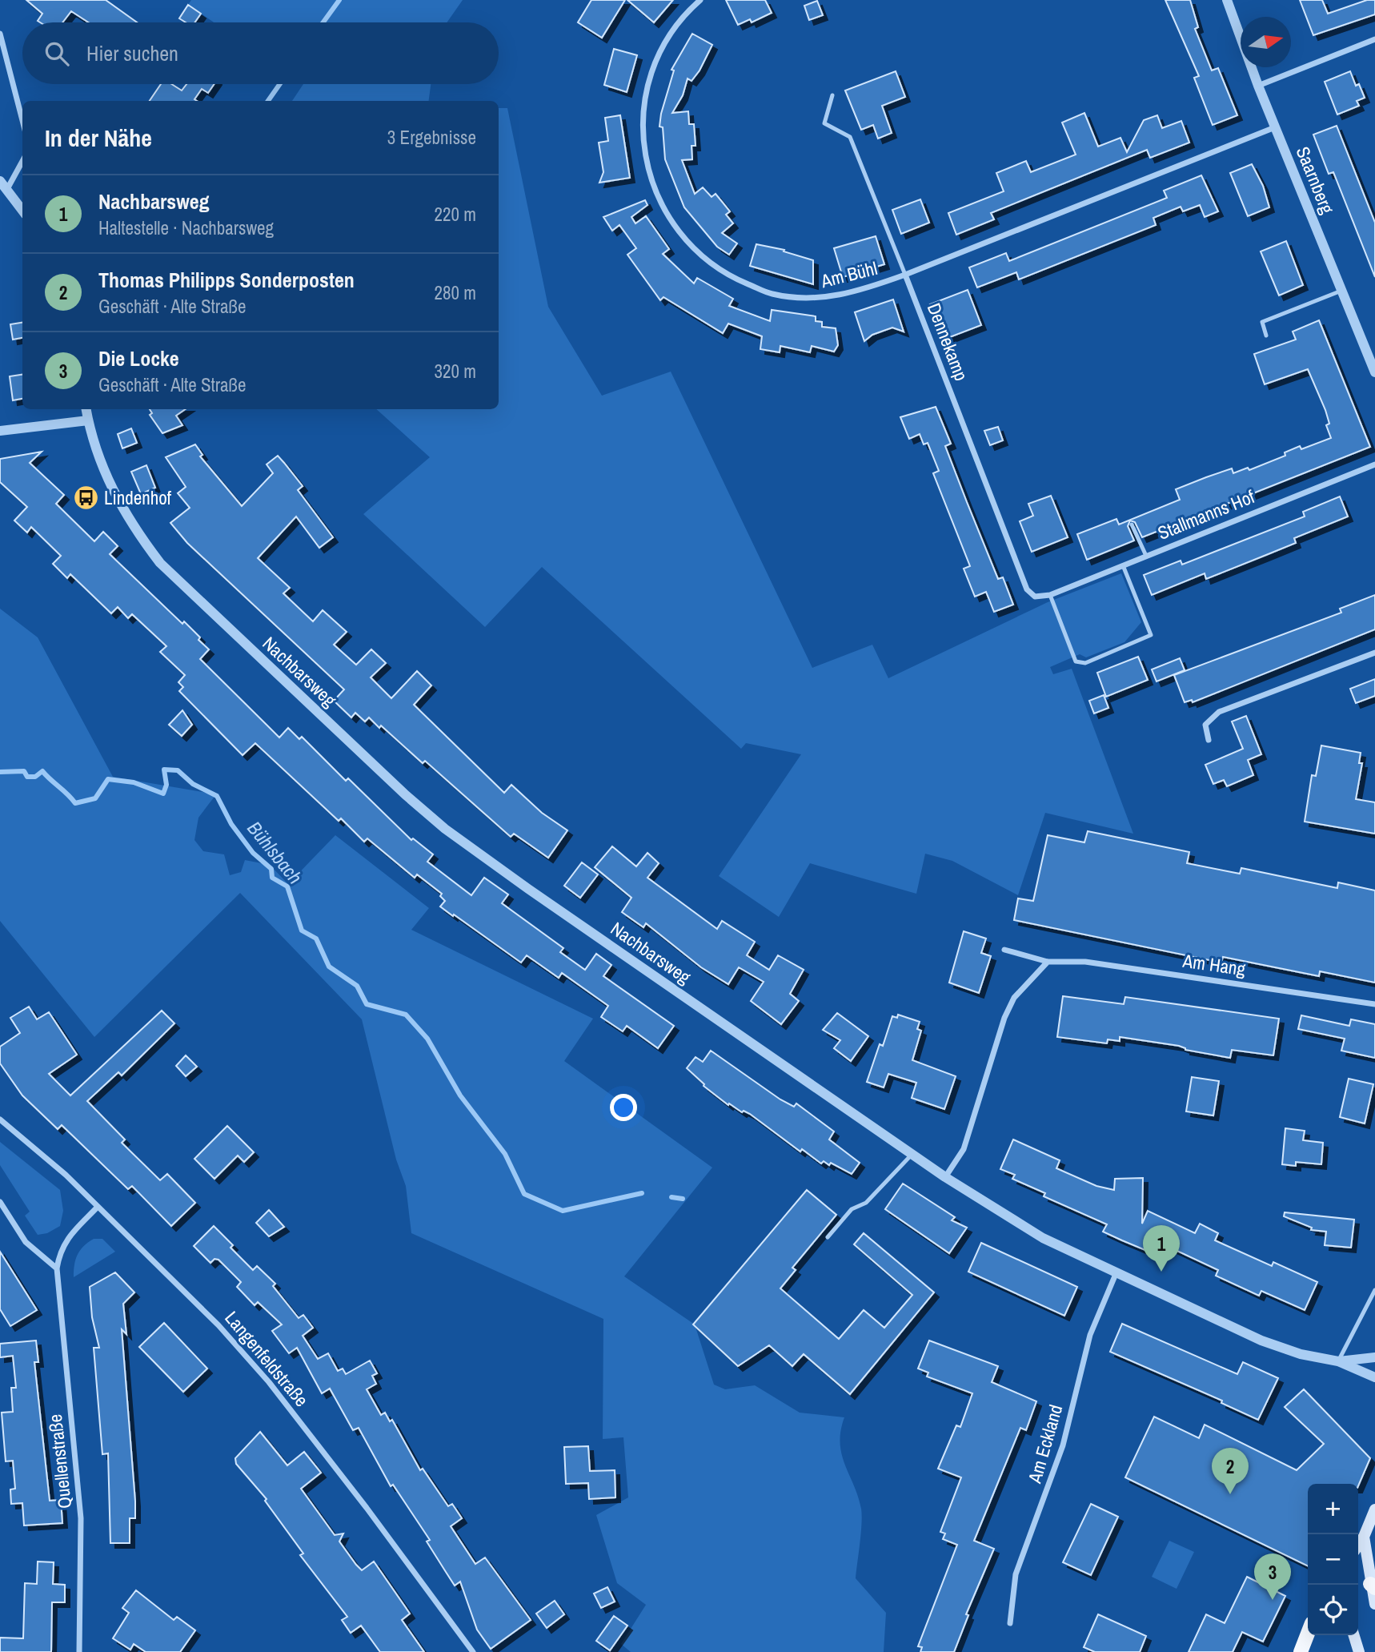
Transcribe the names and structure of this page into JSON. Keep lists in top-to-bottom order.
{
  "streets": {
    "street": [
      "Saarnberg",
      "Am Bühl",
      "Dennekamp",
      "Stallmanns Hof",
      "Nachbarsweg",
      "Am Hang",
      "Langenfeldstraße",
      "Am Eckland",
      "Quellenstraße"
    ]
  },
  "crossings": [
    ["Saarnberg", "Am Bühl"],
    ["Am Bühl", "Dennekamp"],
    ["Dennekamp", "Stallmanns Hof"],
    ["Nachbarsweg", "Am Eckland"],
    ["Langenfeldstraße", "Quellenstraße"]
  ],
  "water": ["Bühlsbach"],
  "places": {
    "bus stop": ["Lindenhof"]
  },
  "north": "right",
  "page": {
    "search": "Hier suchen",
    "heading": ["In der Nähe", "3 Ergebnisse"],
    "list": [
      {
        "mark": "1",
        "name": "Nachbarsweg",
        "note": "Haltestelle · Nachbarsweg",
        "value": "220 m"
      },
      {
        "mark": "2",
        "name": "Thomas Philipps Sonderposten",
        "note": "Geschäft · Alte Straße",
        "value": "280 m"
      },
      {
        "mark": "3",
        "name": "Die Locke",
        "note": "Geschäft · Alte Straße",
        "value": "320 m"
      }
    ],
    "pins": ["1", "2", "3"],
    "map_buttons": ["+", "−"]
  }
}
